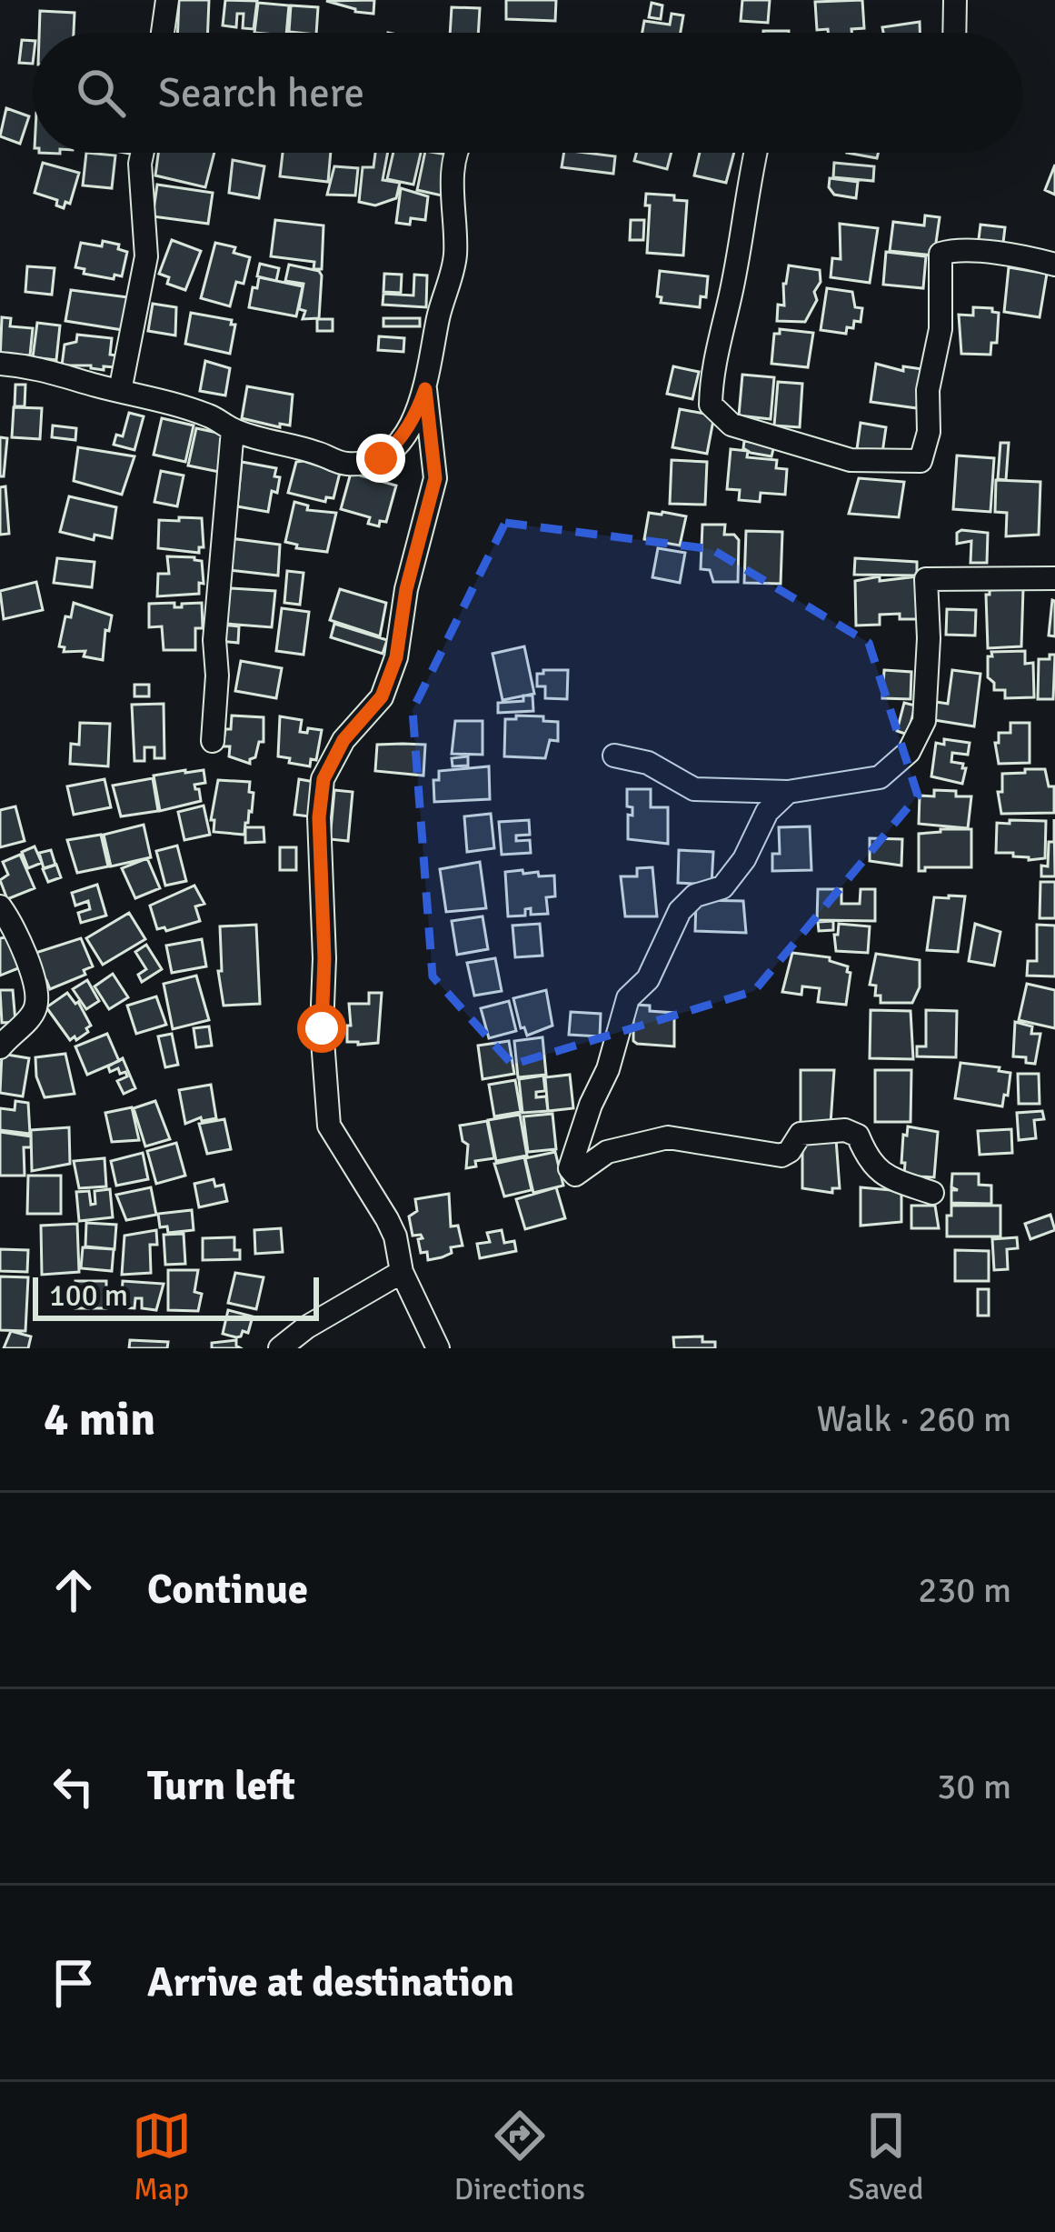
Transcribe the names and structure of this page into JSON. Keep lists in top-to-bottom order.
{
  "scale_bar": "100 m",
  "page": {
    "search": "Search here",
    "scale": "100 m",
    "heading": ["4 min", "Walk · 260 m"],
    "list": [
      ["Continue", "230 m"],
      ["Turn left", "30 m"],
      "Arrive at destination"
    ],
    "nav": ["Map", "Directions", "Saved"]
  }
}
